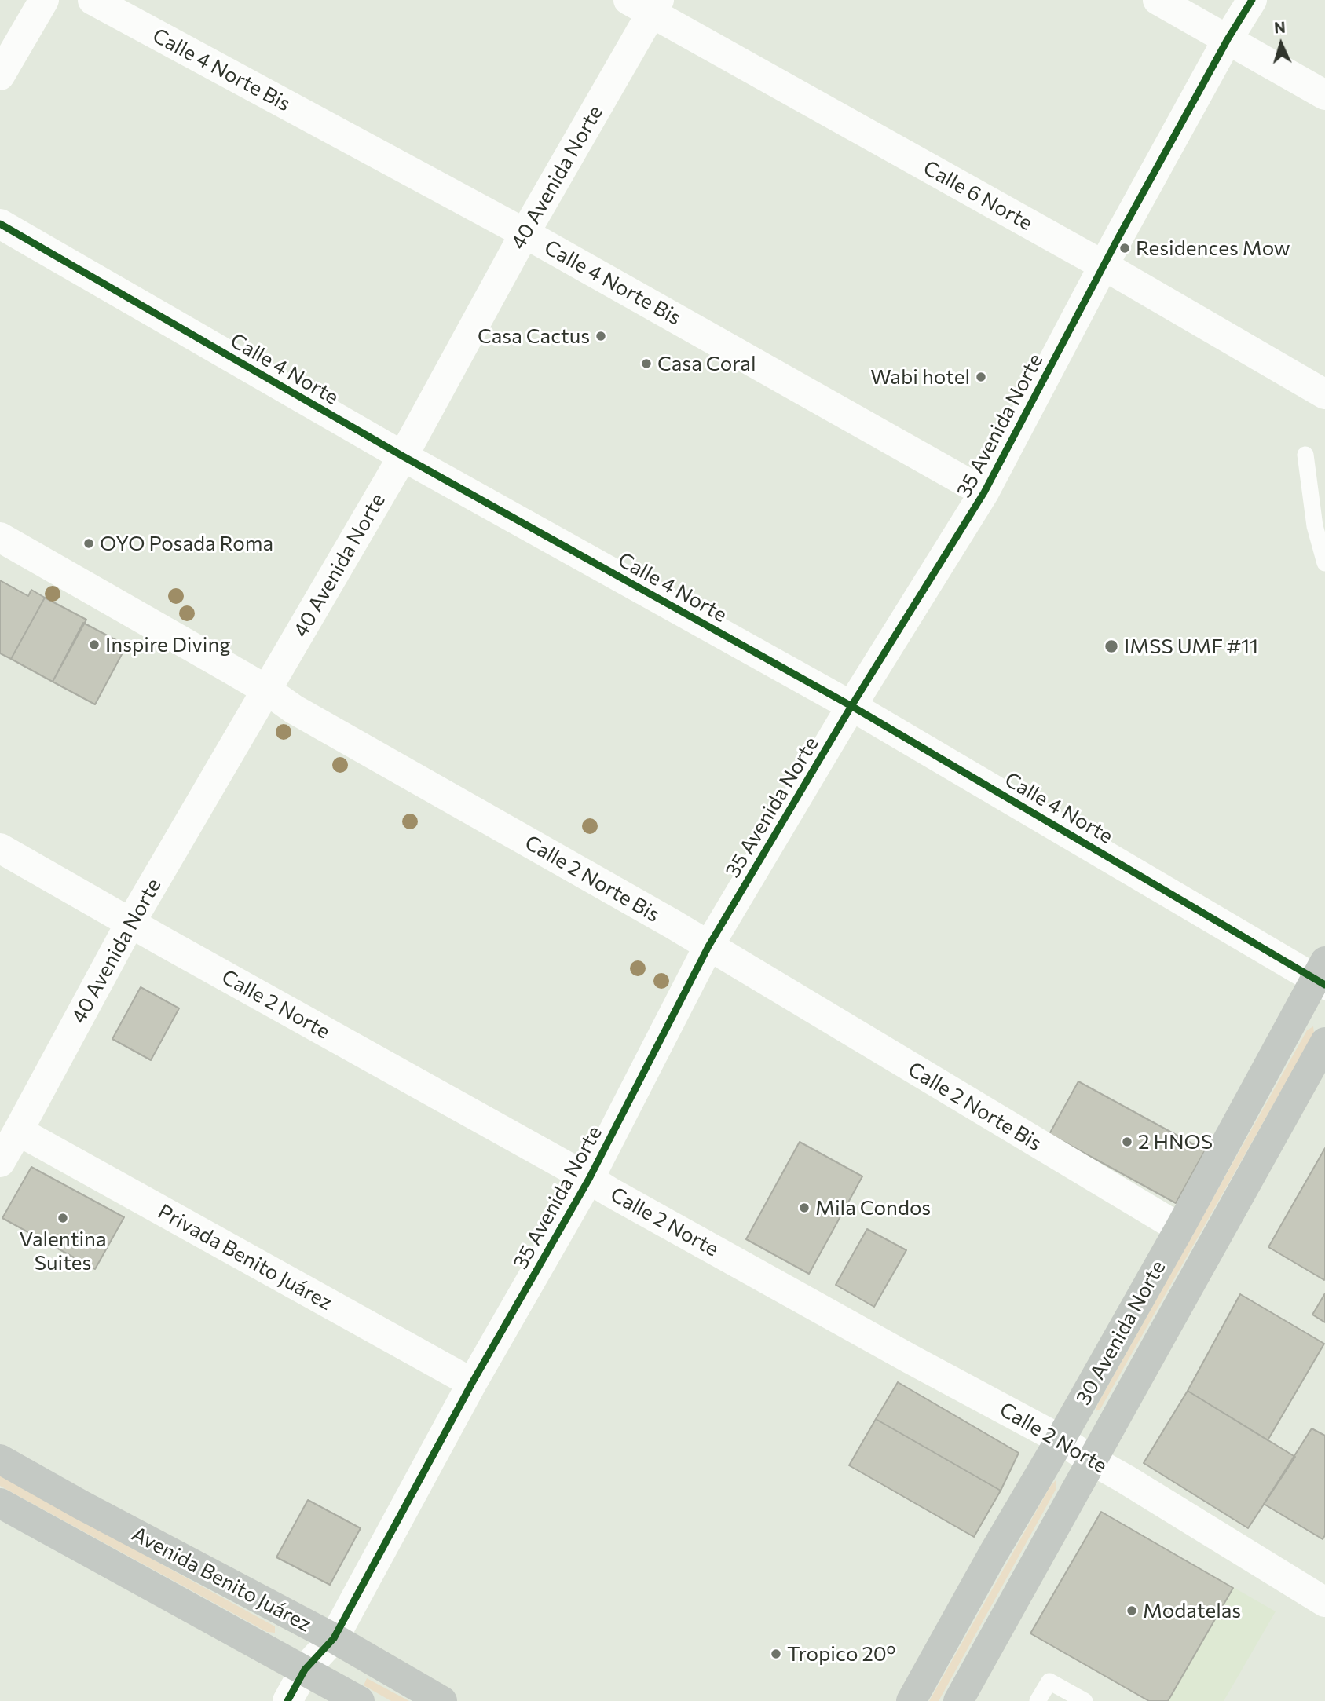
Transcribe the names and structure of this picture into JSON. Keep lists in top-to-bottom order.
{
  "streets": {
    "street": [
      "Calle 4 Norte Bis",
      "40 Avenida Norte",
      "Calle 6 Norte",
      "Calle 4 Norte",
      "35 Avenida Norte",
      "Calle 2 Norte Bis",
      "Calle 2 Norte",
      "Privada Benito Juárez",
      "30 Avenida Norte",
      "Avenida Benito Juárez"
    ]
  },
  "crossings": [
    ["Calle 4 Norte Bis", "40 Avenida Norte"],
    ["Calle 4 Norte Bis", "35 Avenida Norte"],
    ["40 Avenida Norte", "Calle 6 Norte"],
    ["40 Avenida Norte", "Calle 4 Norte"],
    ["40 Avenida Norte", "Calle 2 Norte Bis"],
    ["40 Avenida Norte", "Calle 2 Norte"],
    ["40 Avenida Norte", "Privada Benito Juárez"],
    ["Calle 6 Norte", "35 Avenida Norte"],
    ["Calle 4 Norte", "35 Avenida Norte"],
    ["Calle 4 Norte", "30 Avenida Norte"],
    ["35 Avenida Norte", "Calle 2 Norte Bis"],
    ["35 Avenida Norte", "Calle 2 Norte"],
    ["35 Avenida Norte", "Privada Benito Juárez"],
    ["35 Avenida Norte", "Avenida Benito Juárez"],
    ["Calle 2 Norte Bis", "30 Avenida Norte"],
    ["Calle 2 Norte", "30 Avenida Norte"]
  ],
  "places": [
    "Residences Mow",
    "Casa Cactus",
    "Casa Coral",
    "Wabi hotel",
    "OYO Posada Roma",
    "Inspire Diving",
    "IMSS UMF #11",
    "2 HNOS",
    "Mila Condos",
    "Valentina Suites",
    "Modatelas",
    "Tropico 20º"
  ],
  "north": "top"
}
